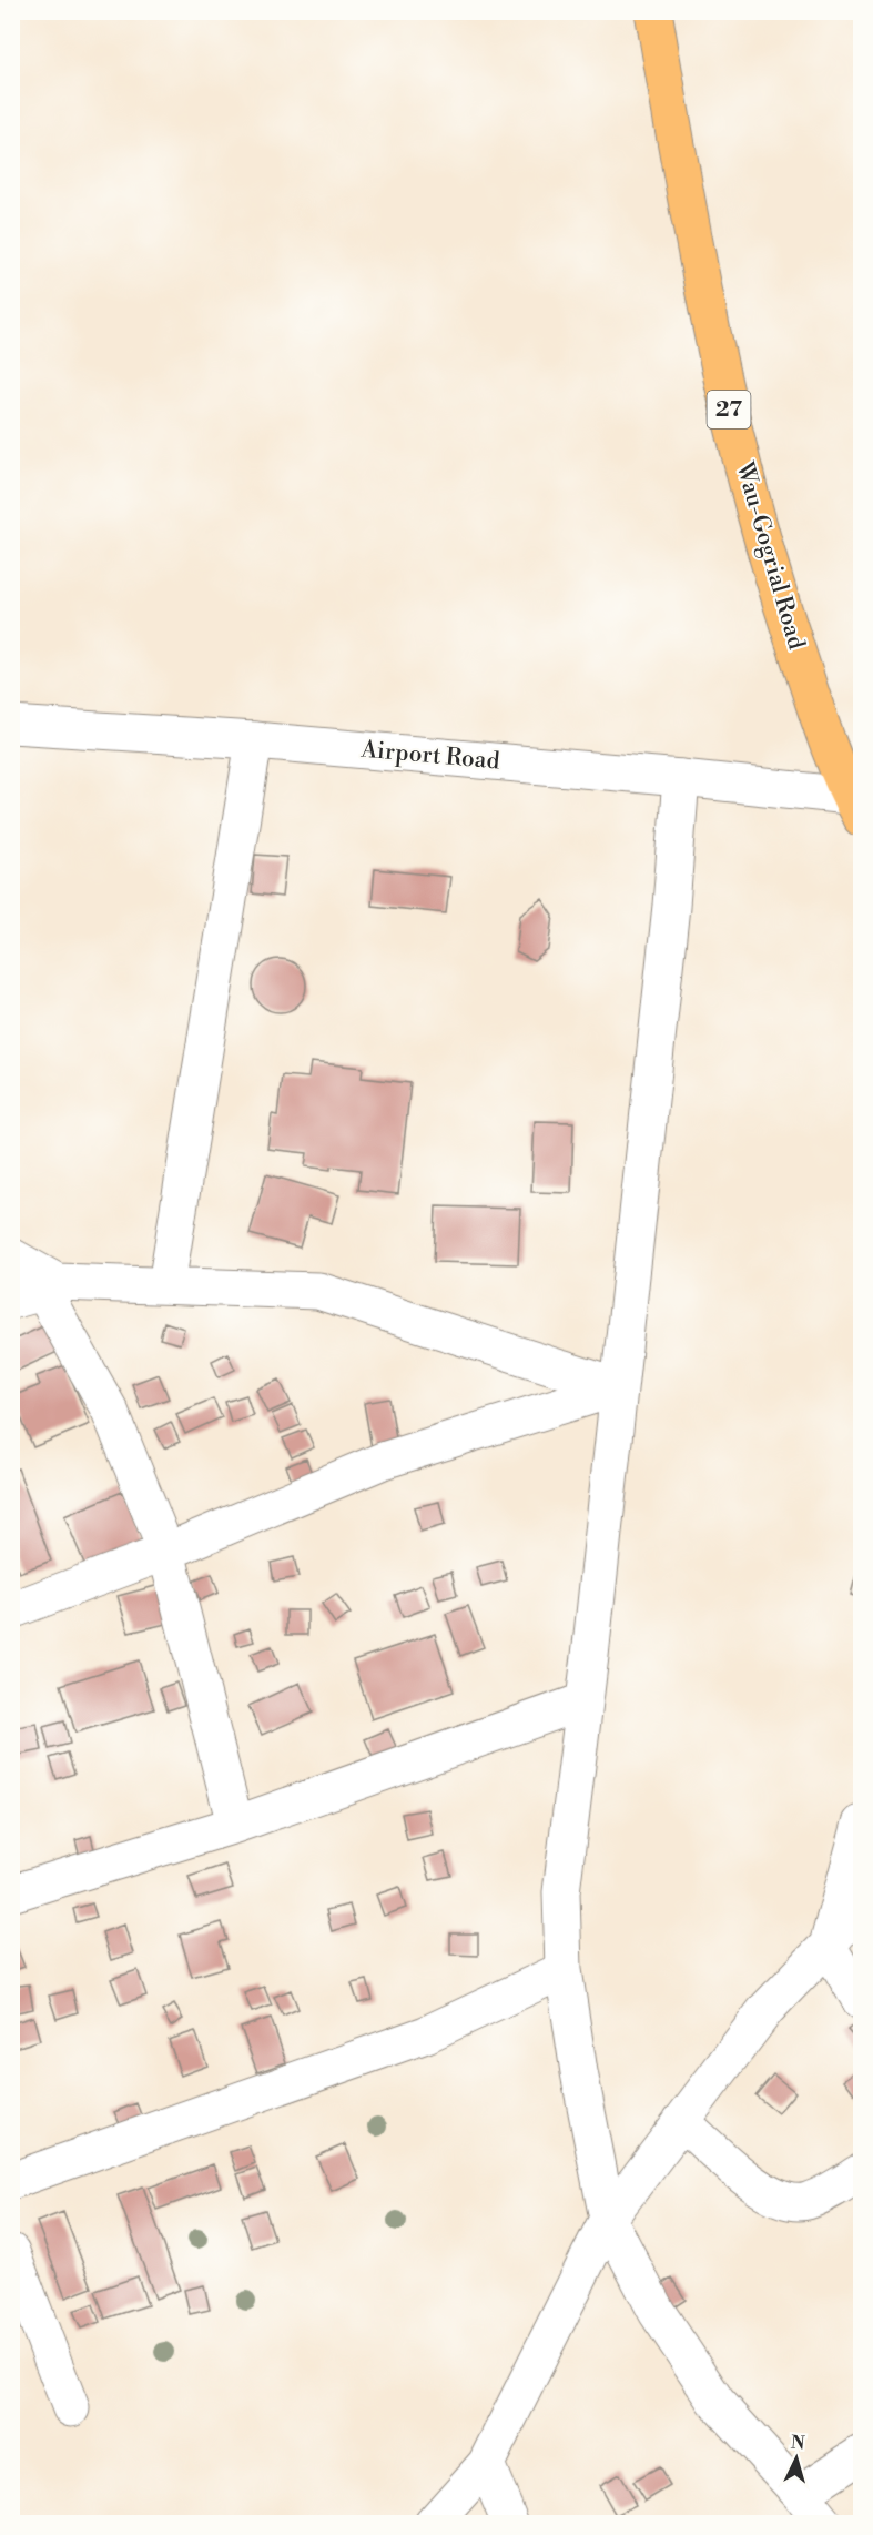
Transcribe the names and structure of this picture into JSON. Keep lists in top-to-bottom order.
{
  "streets": {
    "main road": ["27", "Wau-Gogrial Road"],
    "street": ["Airport Road"]
  },
  "crossings": [
    ["Wau-Gogrial Road", "Airport Road"]
  ],
  "north": "top"
}
